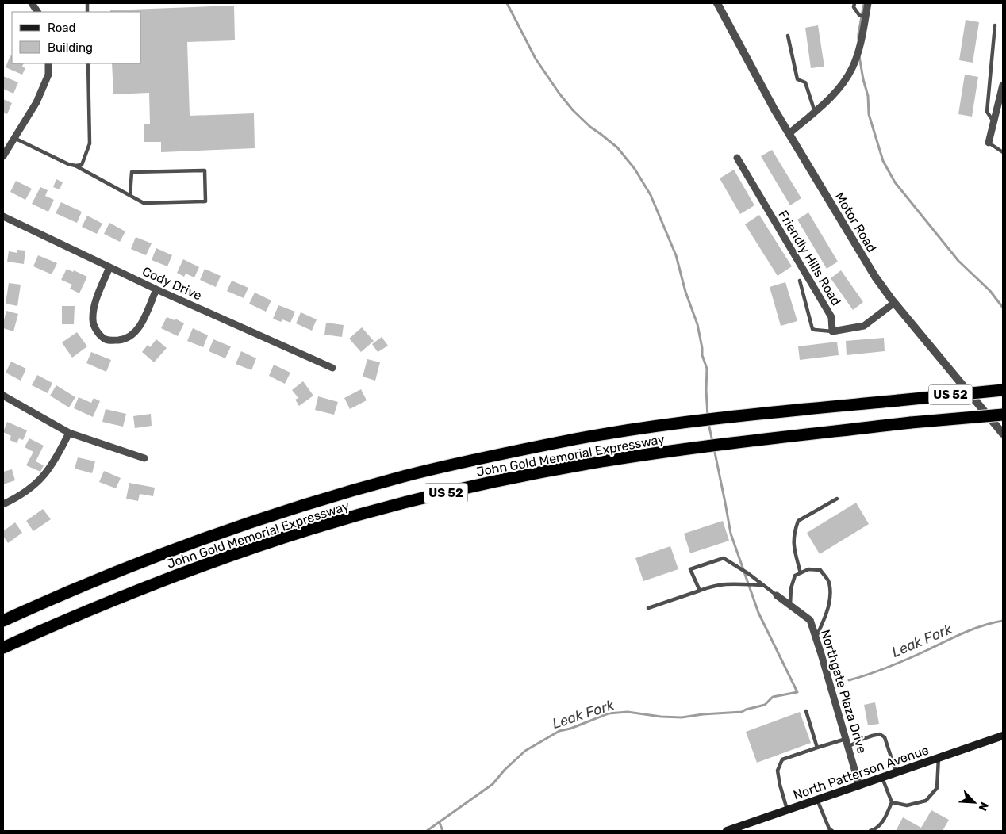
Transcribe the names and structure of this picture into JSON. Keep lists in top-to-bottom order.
{
  "streets": {
    "highway": ["US 52", "John Gold Memorial Expressway"],
    "main road": ["North Patterson Avenue"],
    "street": [
      "Motor Road",
      "Friendly Hills Road",
      "Cody Drive",
      "Northgate Plaza Drive"
    ]
  },
  "crossings": [
    ["Northgate Plaza Drive", "North Patterson Avenue"]
  ],
  "water": ["Leak Fork"],
  "legend": ["Road", "Building"],
  "north": "bottom right"
}
